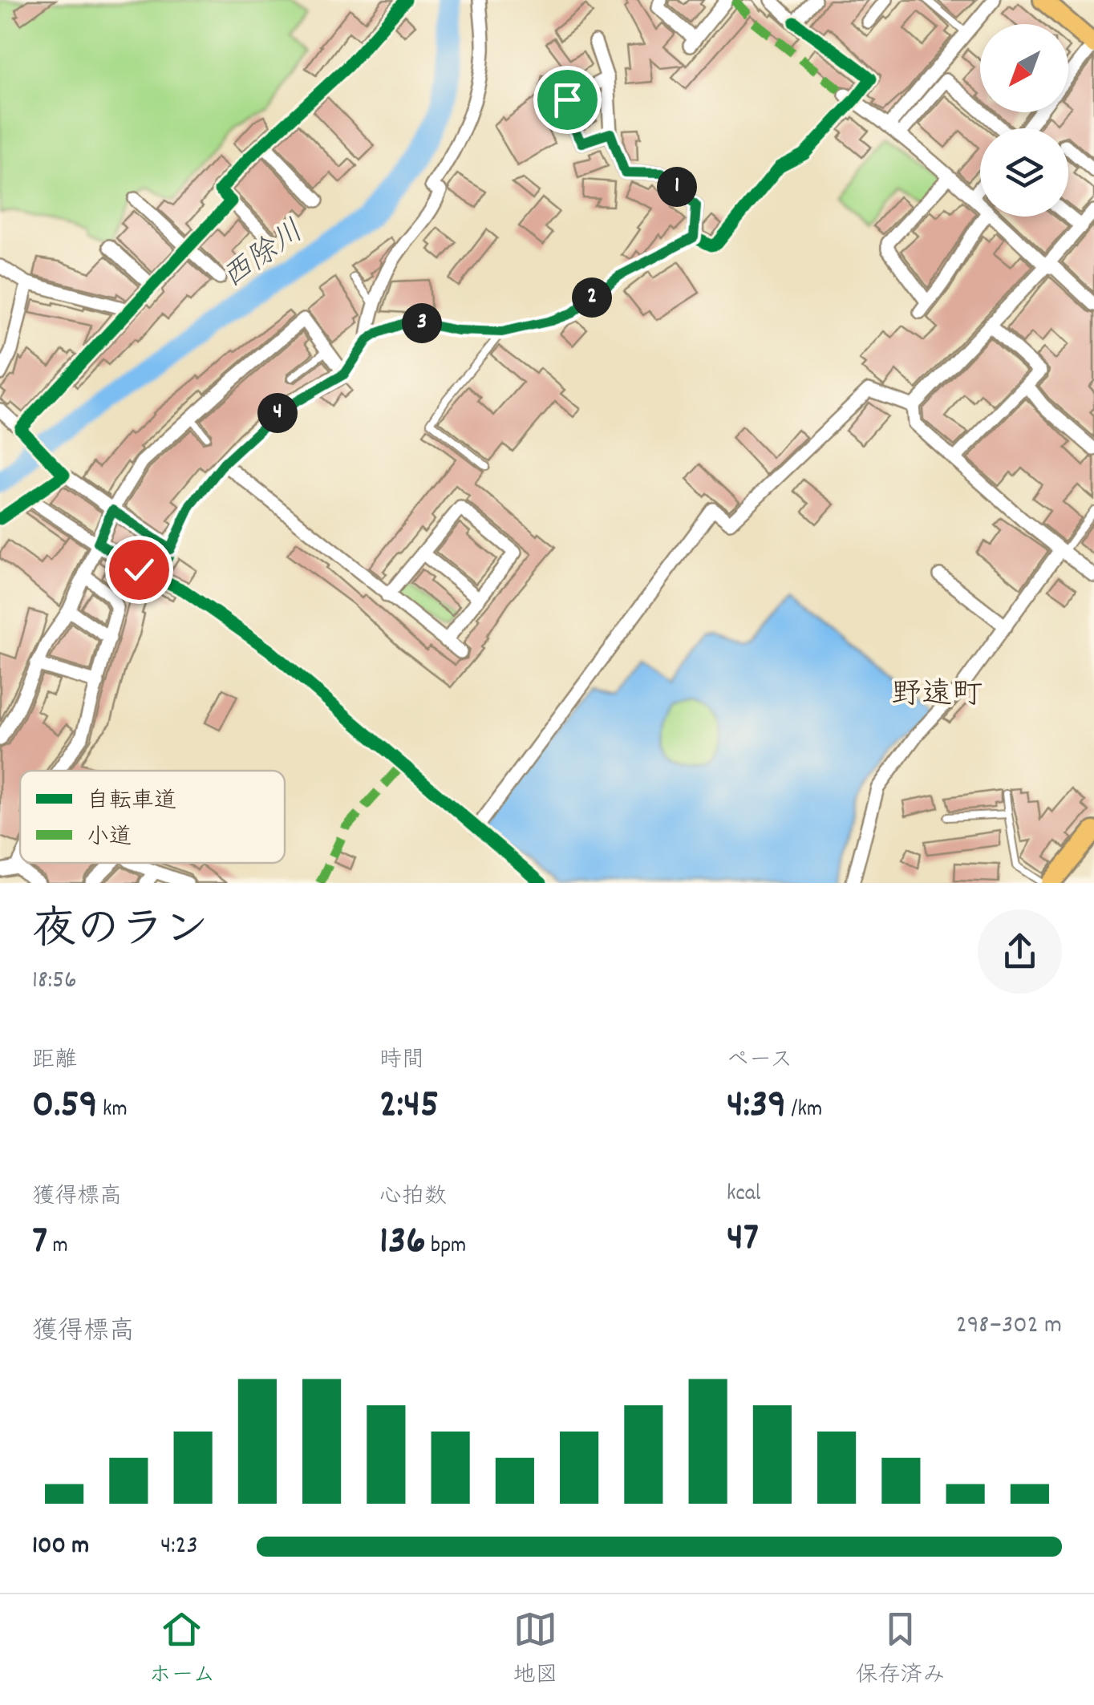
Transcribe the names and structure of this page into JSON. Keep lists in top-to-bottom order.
{
  "districts": ["野遠町"],
  "water": ["西除川"],
  "legend": ["自転車道", "小道"],
  "north": "bottom left",
  "page": {
    "pins": [
      "1",
      "2",
      "3",
      "4"
    ],
    "heading": ["夜のラン", "18:56"],
    "stats": [
      ["距離", "0.59 km"],
      ["時間", "2:45"],
      ["ペース", "4:39 /km"],
      ["獲得標高", "7 m"],
      ["心拍数", "136 bpm"],
      ["kcal", "47"]
    ],
    "chart": ["獲得標高", "298–302 m"],
    "list": [
      {
        "name": "100 m",
        "note": "4:23"
      }
    ],
    "tabs": ["ホーム", "地図", "保存済み"]
  }
}
